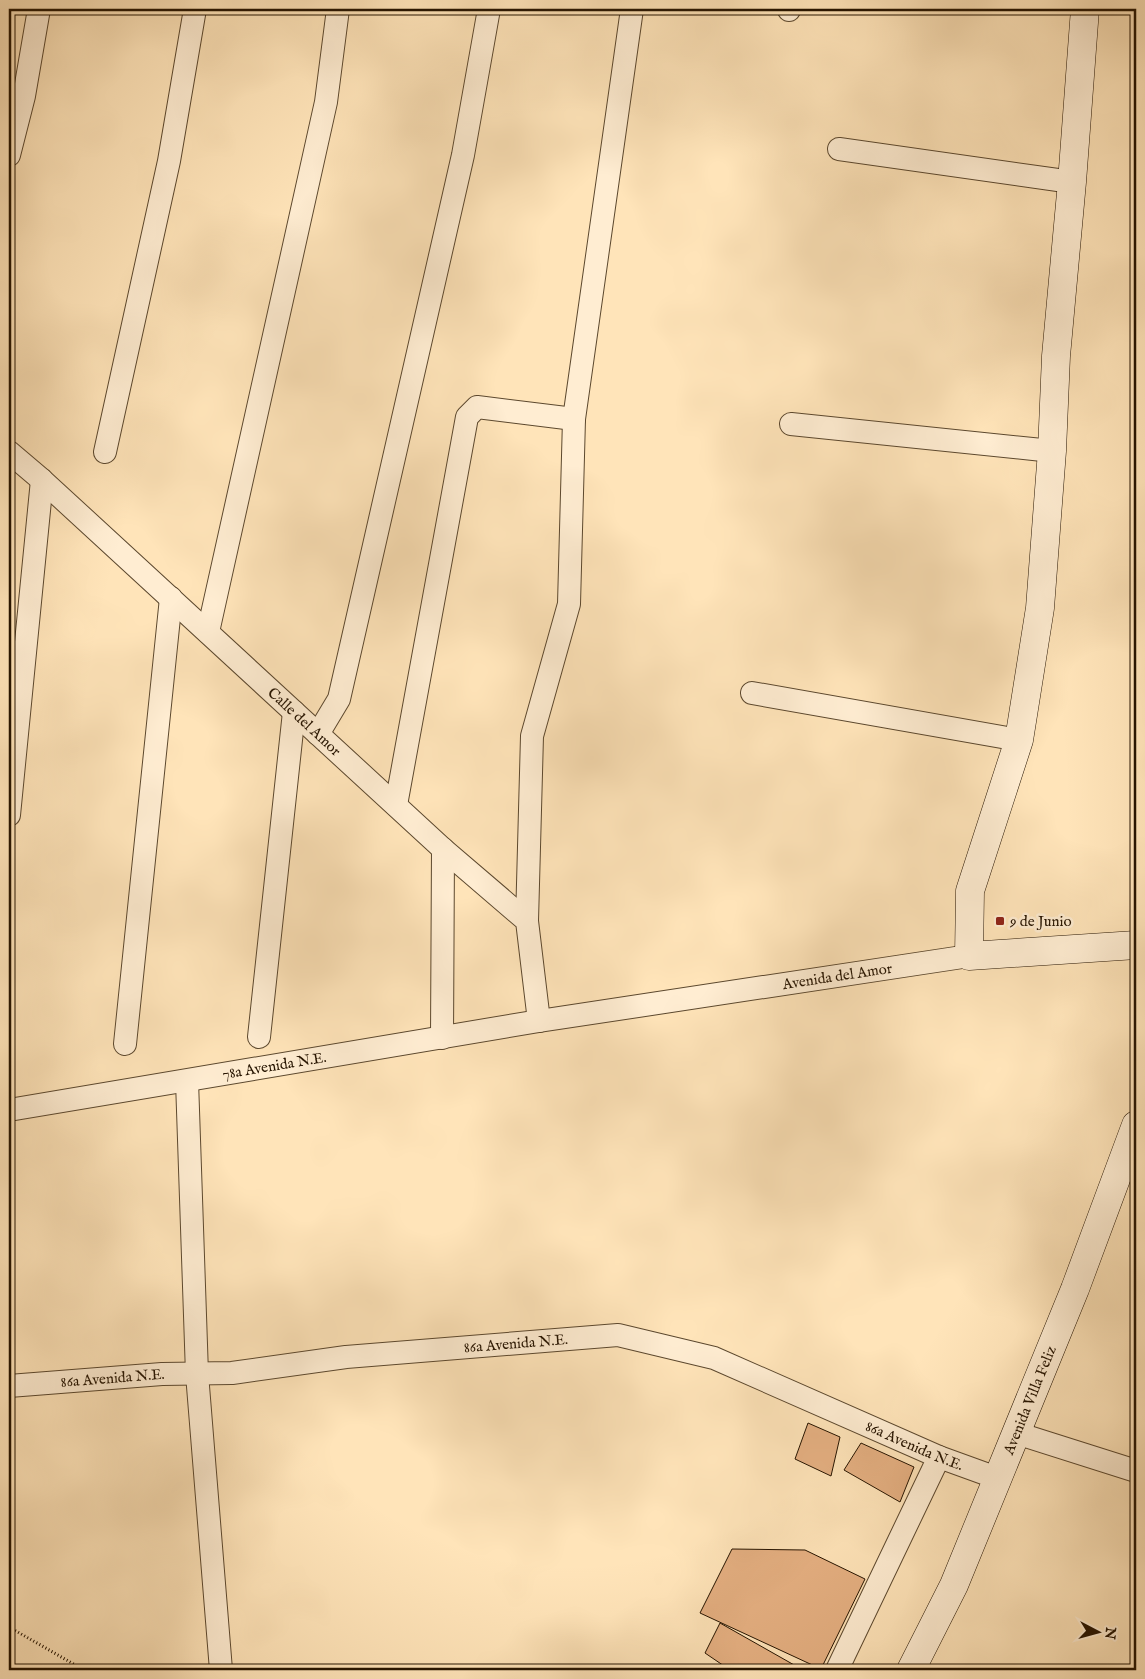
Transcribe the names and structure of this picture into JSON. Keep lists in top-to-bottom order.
{
  "streets": {
    "street": [
      "Calle del Amor",
      "Avenida del Amor",
      "78a Avenida N.E.",
      "86a Avenida N.E.",
      "Avenida Villa Feliz"
    ]
  },
  "crossings": [
    ["Avenida del Amor", "78a Avenida N.E."],
    ["86a Avenida N.E.", "Avenida Villa Feliz"]
  ],
  "places": {
    "transit": ["9 de Junio"]
  },
  "north": "right"
}
